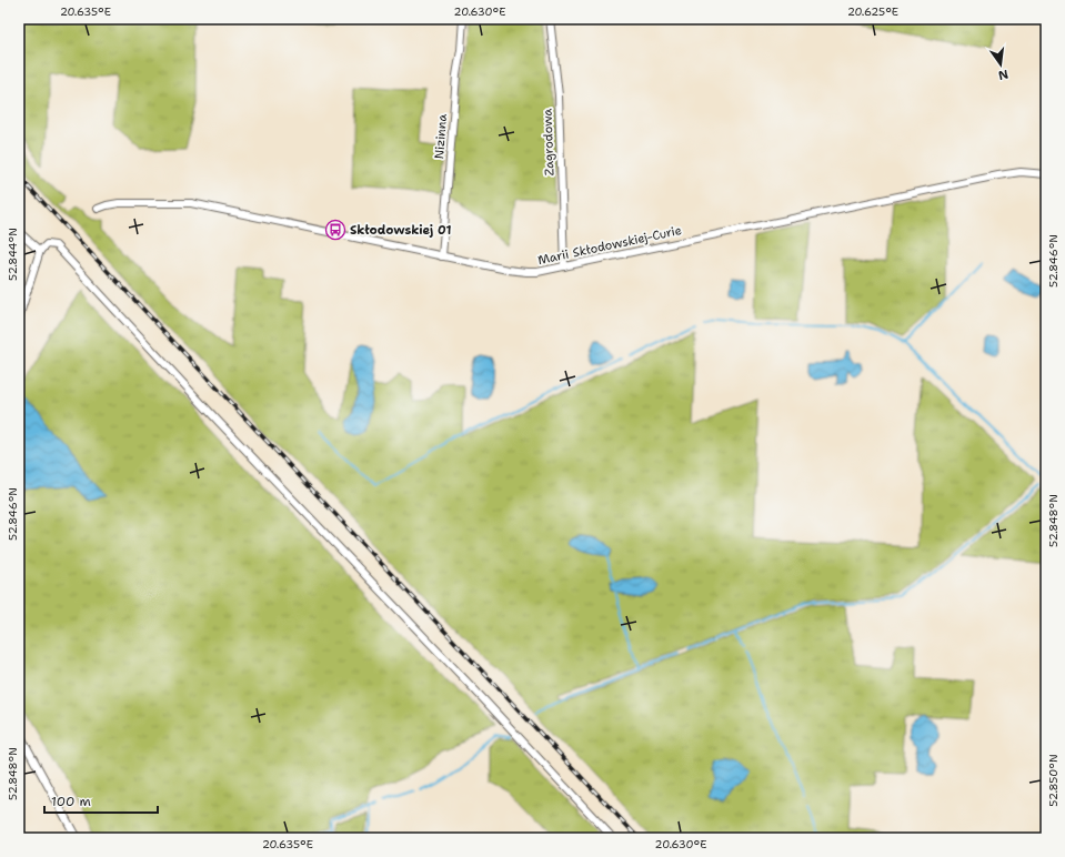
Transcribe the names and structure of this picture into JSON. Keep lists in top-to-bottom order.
{
  "streets": {
    "street": ["Nizinna", "Zagrodowa", "Marii Skłodowskiej-Curie"]
  },
  "crossings": [
    ["Nizinna", "Marii Skłodowskiej-Curie"],
    ["Zagrodowa", "Marii Skłodowskiej-Curie"]
  ],
  "places": {
    "bus stop": ["Skłodowskiej 01"]
  },
  "scale_bar": "100 m",
  "north": "bottom",
  "coordinates": [
    "20.635°E",
    "20.630°E",
    "20.625°E",
    "52.844°N",
    "52.846°N",
    "52.848°N",
    "52.850°N"
  ]
}
